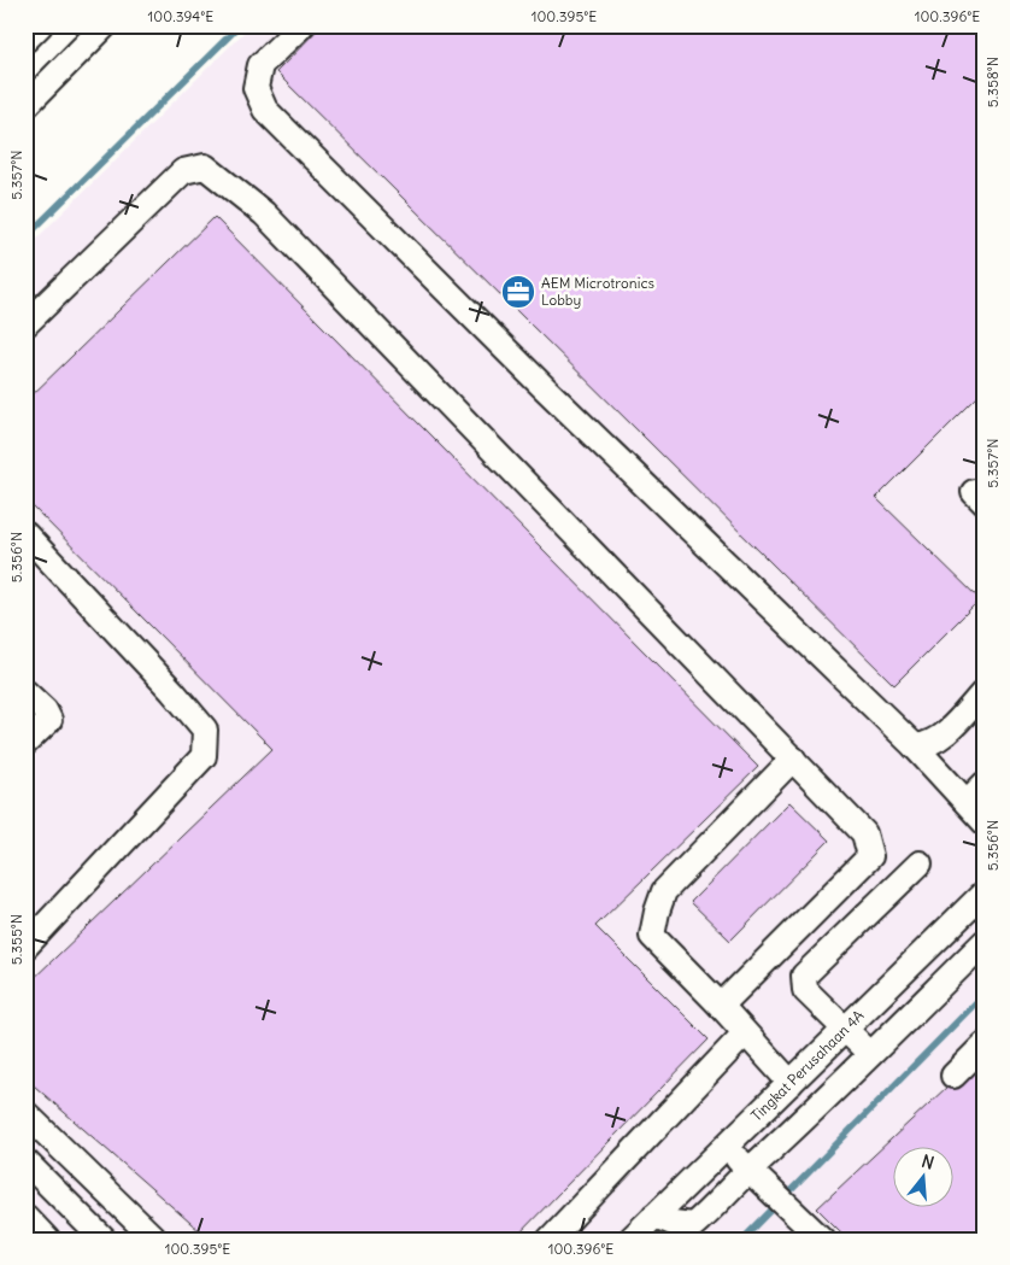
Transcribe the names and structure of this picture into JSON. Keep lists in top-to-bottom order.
{
  "streets": {
    "street": ["Tingkat Perusahaan 4A"]
  },
  "places": {
    "office": ["AEM Microtronics Lobby"]
  },
  "north": "top",
  "coordinates": [
    "100.394°E",
    "100.395°E",
    "100.396°E",
    "5.358°N",
    "5.357°N",
    "5.356°N",
    "5.355°N"
  ]
}
